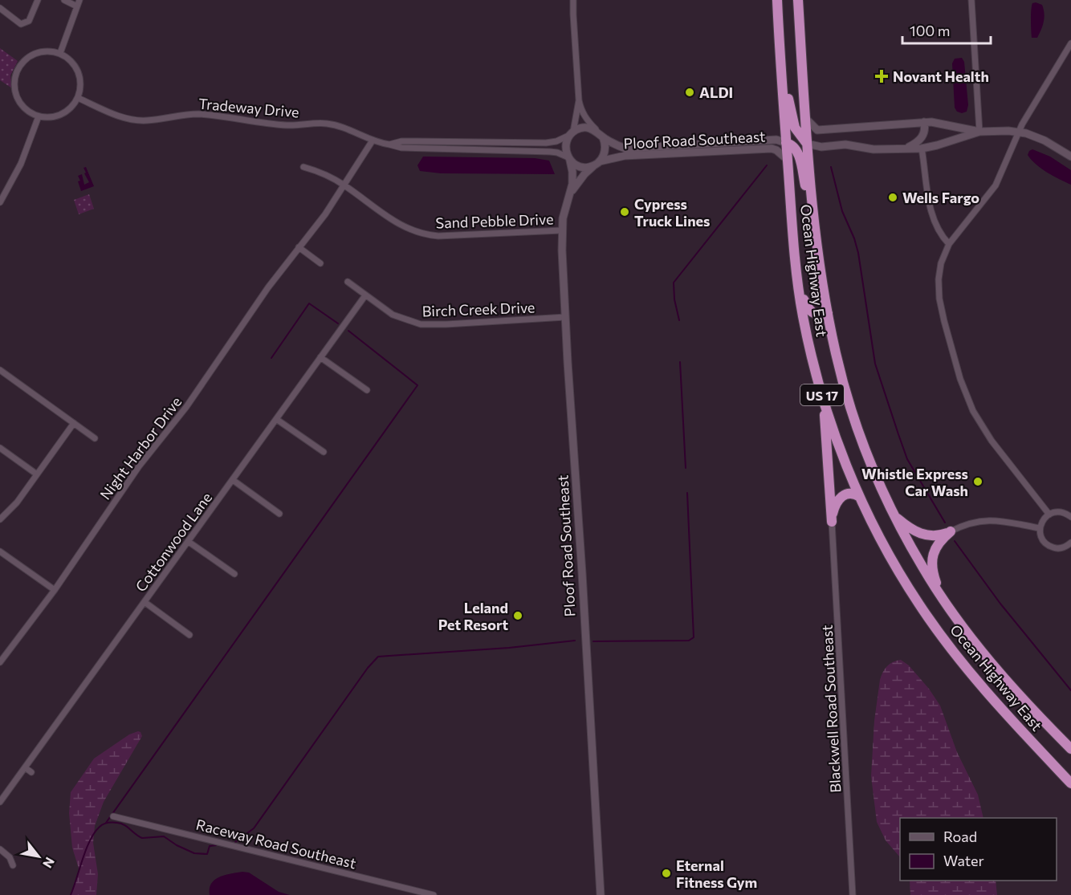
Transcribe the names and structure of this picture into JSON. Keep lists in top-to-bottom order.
{
  "streets": {
    "highway": ["Ocean Highway East", "US 17"],
    "street": [
      "Tradeway Drive",
      "Ploof Road Southeast",
      "Sand Pebble Drive",
      "Birch Creek Drive",
      "Night Harbor Drive",
      "Cottonwood Lane",
      "Blackwell Road Southeast",
      "Raceway Road Southeast"
    ]
  },
  "crossings": [
    ["Tradeway Drive", "Ploof Road Southeast"],
    ["Tradeway Drive", "Night Harbor Drive"],
    ["Ploof Road Southeast", "Sand Pebble Drive"],
    ["Ploof Road Southeast", "Ocean Highway East"],
    ["Ploof Road Southeast", "Birch Creek Drive"],
    ["Sand Pebble Drive", "Night Harbor Drive"],
    ["Birch Creek Drive", "Cottonwood Lane"]
  ],
  "places": {
    "health": ["Novant Health"],
    "other": [
      "ALDI",
      "Wells Fargo",
      "Cypress Truck Lines",
      "Whistle Express Car Wash",
      "Leland Pet Resort",
      "Eternal Fitness Gym"
    ]
  },
  "legend": ["Road", "Water"],
  "scale_bar": "100 m",
  "north": "bottom right"
}
